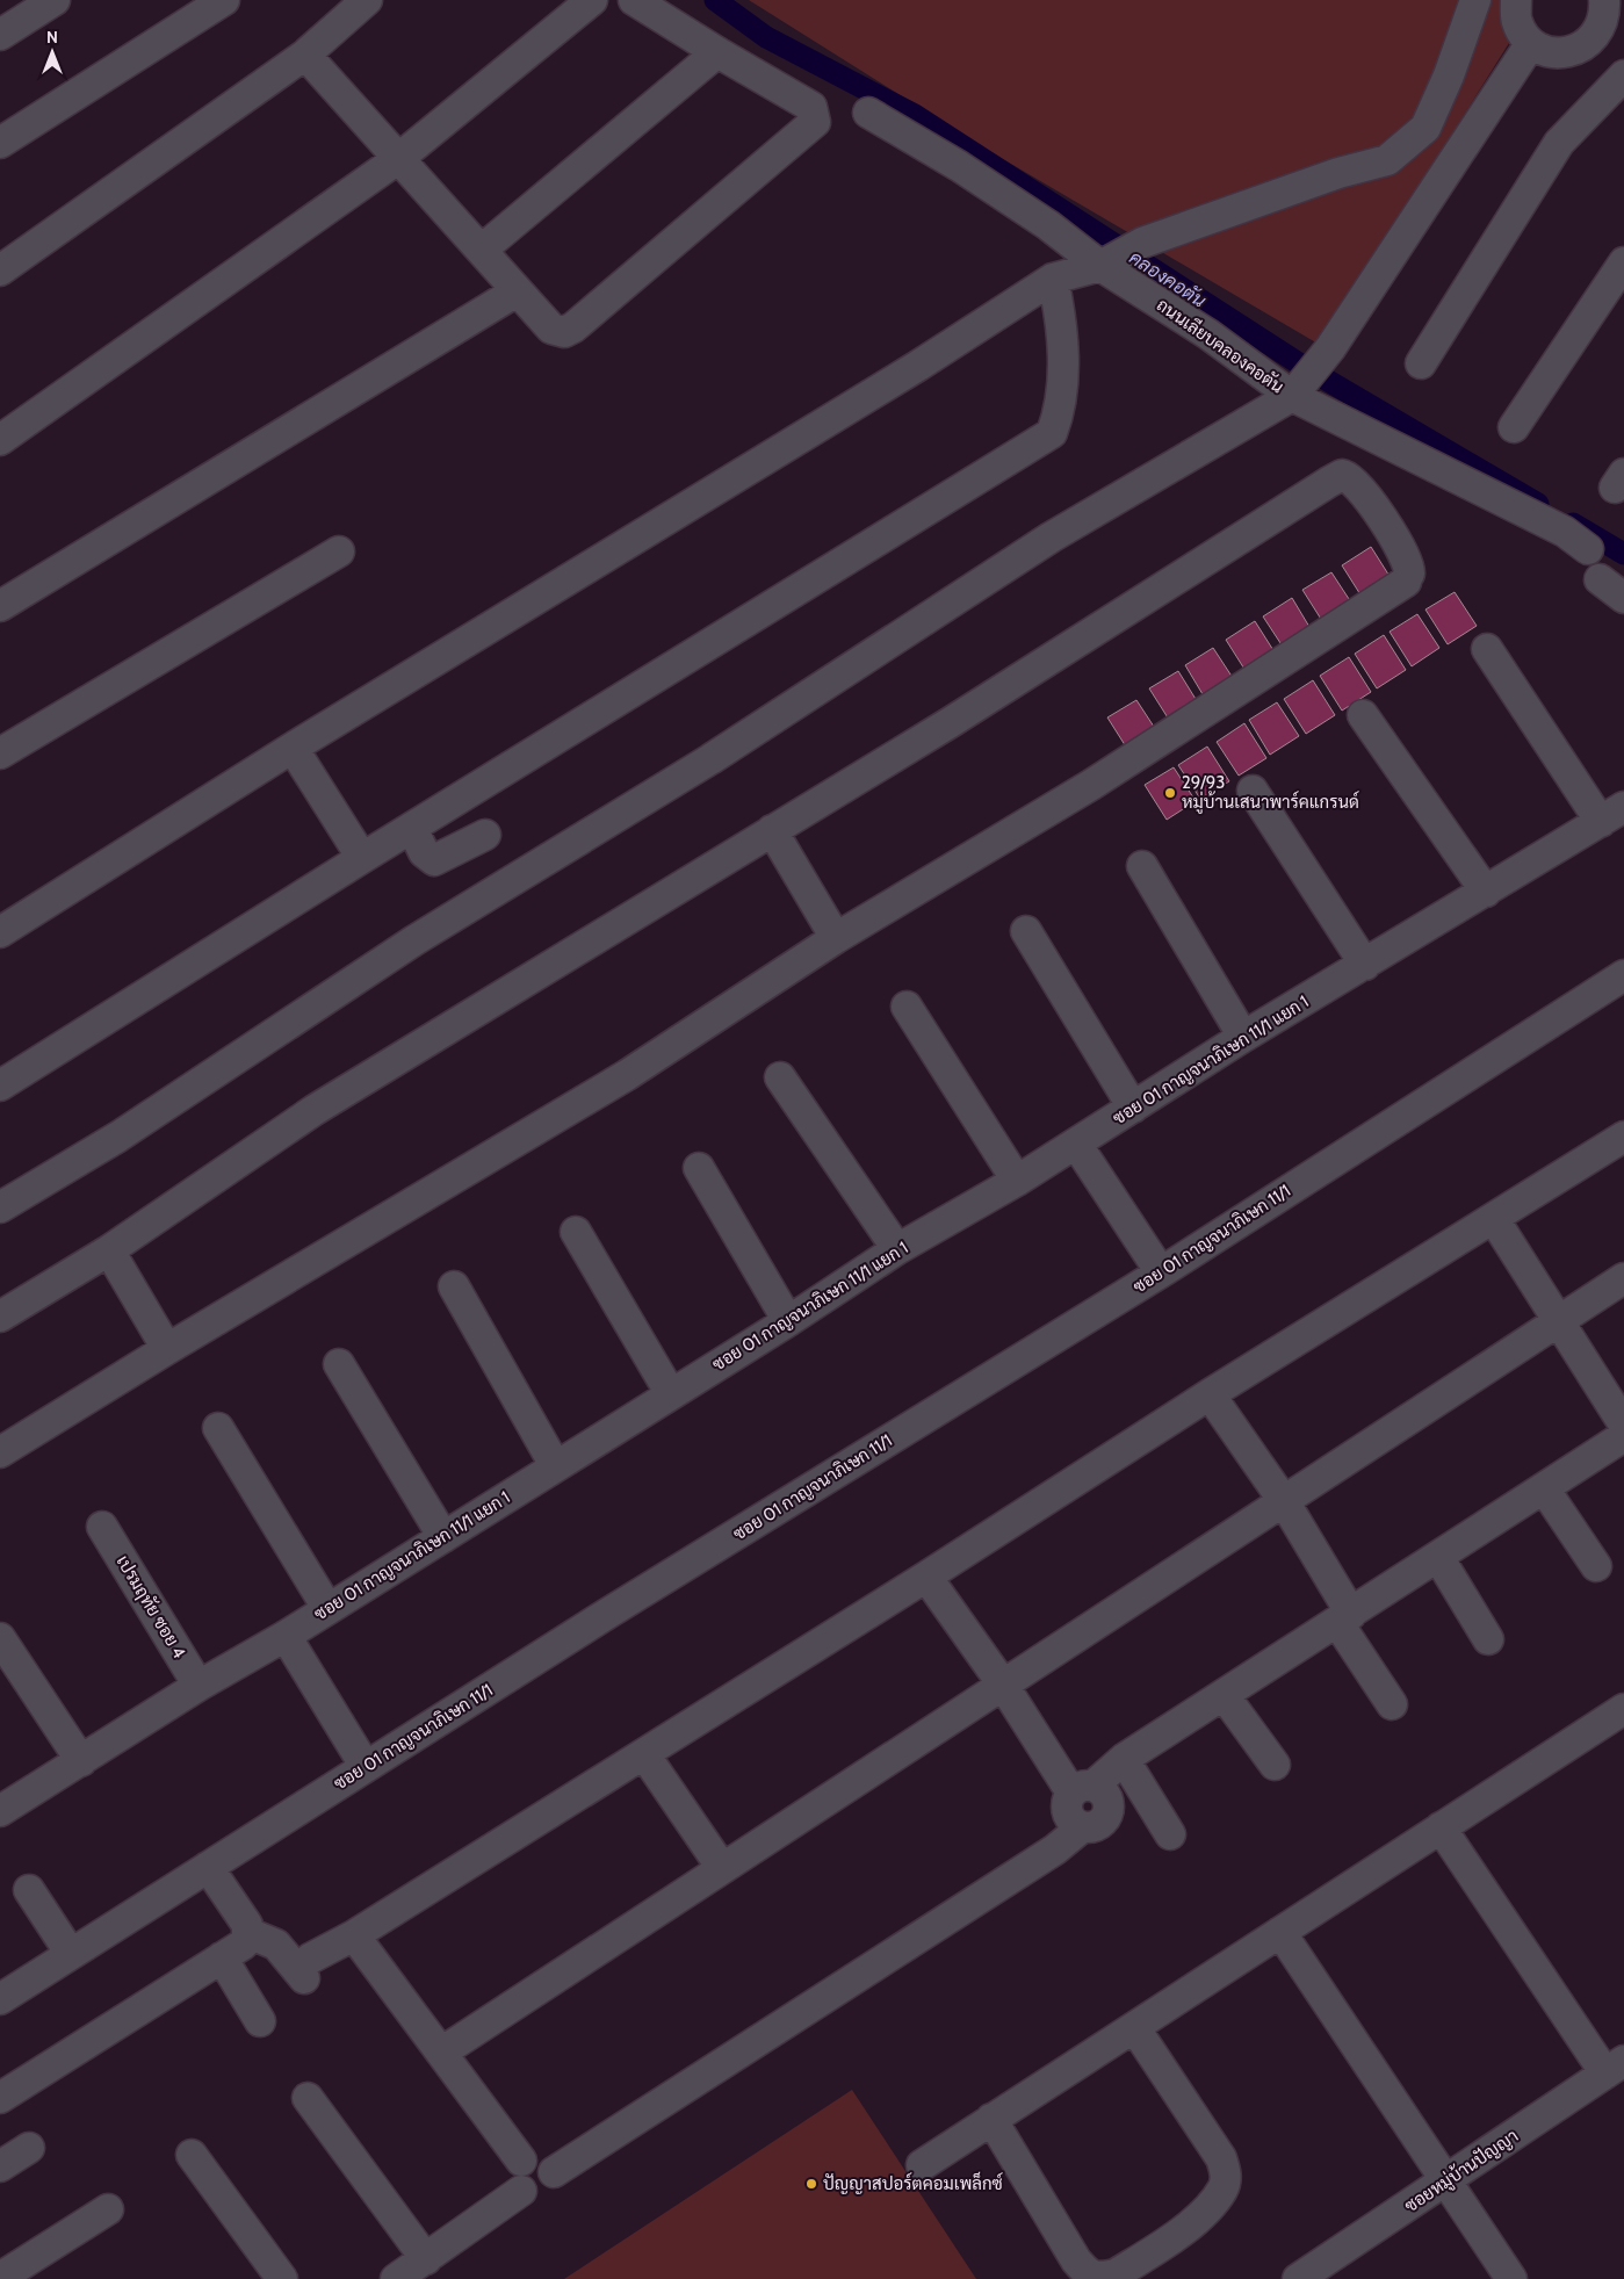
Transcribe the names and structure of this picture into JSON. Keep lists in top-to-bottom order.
{
  "streets": {
    "street": [
      "ถนนเลียบคลองคอตัน",
      "ซอย 01 กาญจนาภิเษก 11/1 แยก 1",
      "ซอย 01 กาญจนาภิเษก 11/1",
      "เปรมฤทัย ซอย 4",
      "ซอยหมู่บ้านปัญญา"
    ]
  },
  "crossings": [
    ["ซอย 01 กาญจนาภิเษก 11/1 แยก 1", "เปรมฤทัย ซอย 4"]
  ],
  "water": ["คลองคอตัน"],
  "places": ["29/93 หมู่บ้านเสนาพาร์คแกรนด์", "ปัญญาสปอร์ตคอมเพล็กซ์"],
  "north": "top"
}
